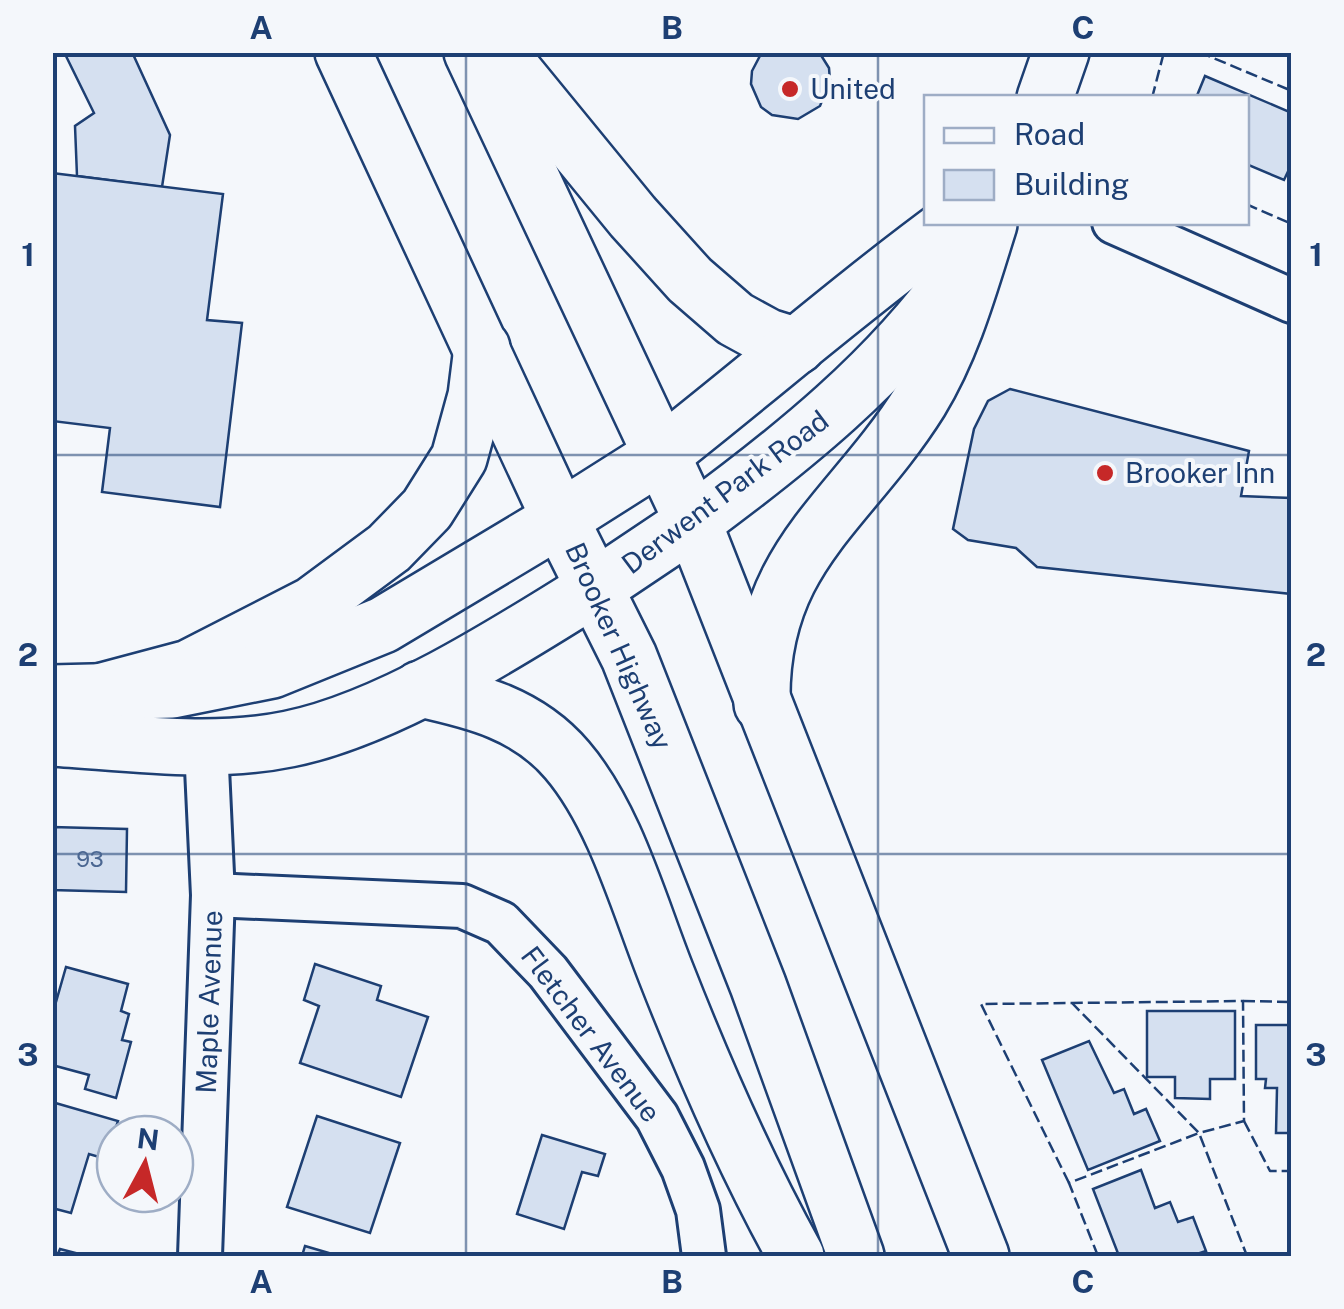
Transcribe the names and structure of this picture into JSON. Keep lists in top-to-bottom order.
{
  "streets": {
    "main road": ["Derwent Park Road", "Brooker Highway"],
    "street": ["Maple Avenue", "Fletcher Avenue"]
  },
  "crossings": [
    ["Derwent Park Road", "Brooker Highway"],
    ["Derwent Park Road", "Maple Avenue"],
    ["Maple Avenue", "Fletcher Avenue"]
  ],
  "places": ["United", "Brooker Inn"],
  "house_numbers": ["93"],
  "legend": ["Road", "Building"],
  "north": "top",
  "grid": {
    "columns": ["A", "B", "C"],
    "rows": ["1", "2", "3"]
  }
}
